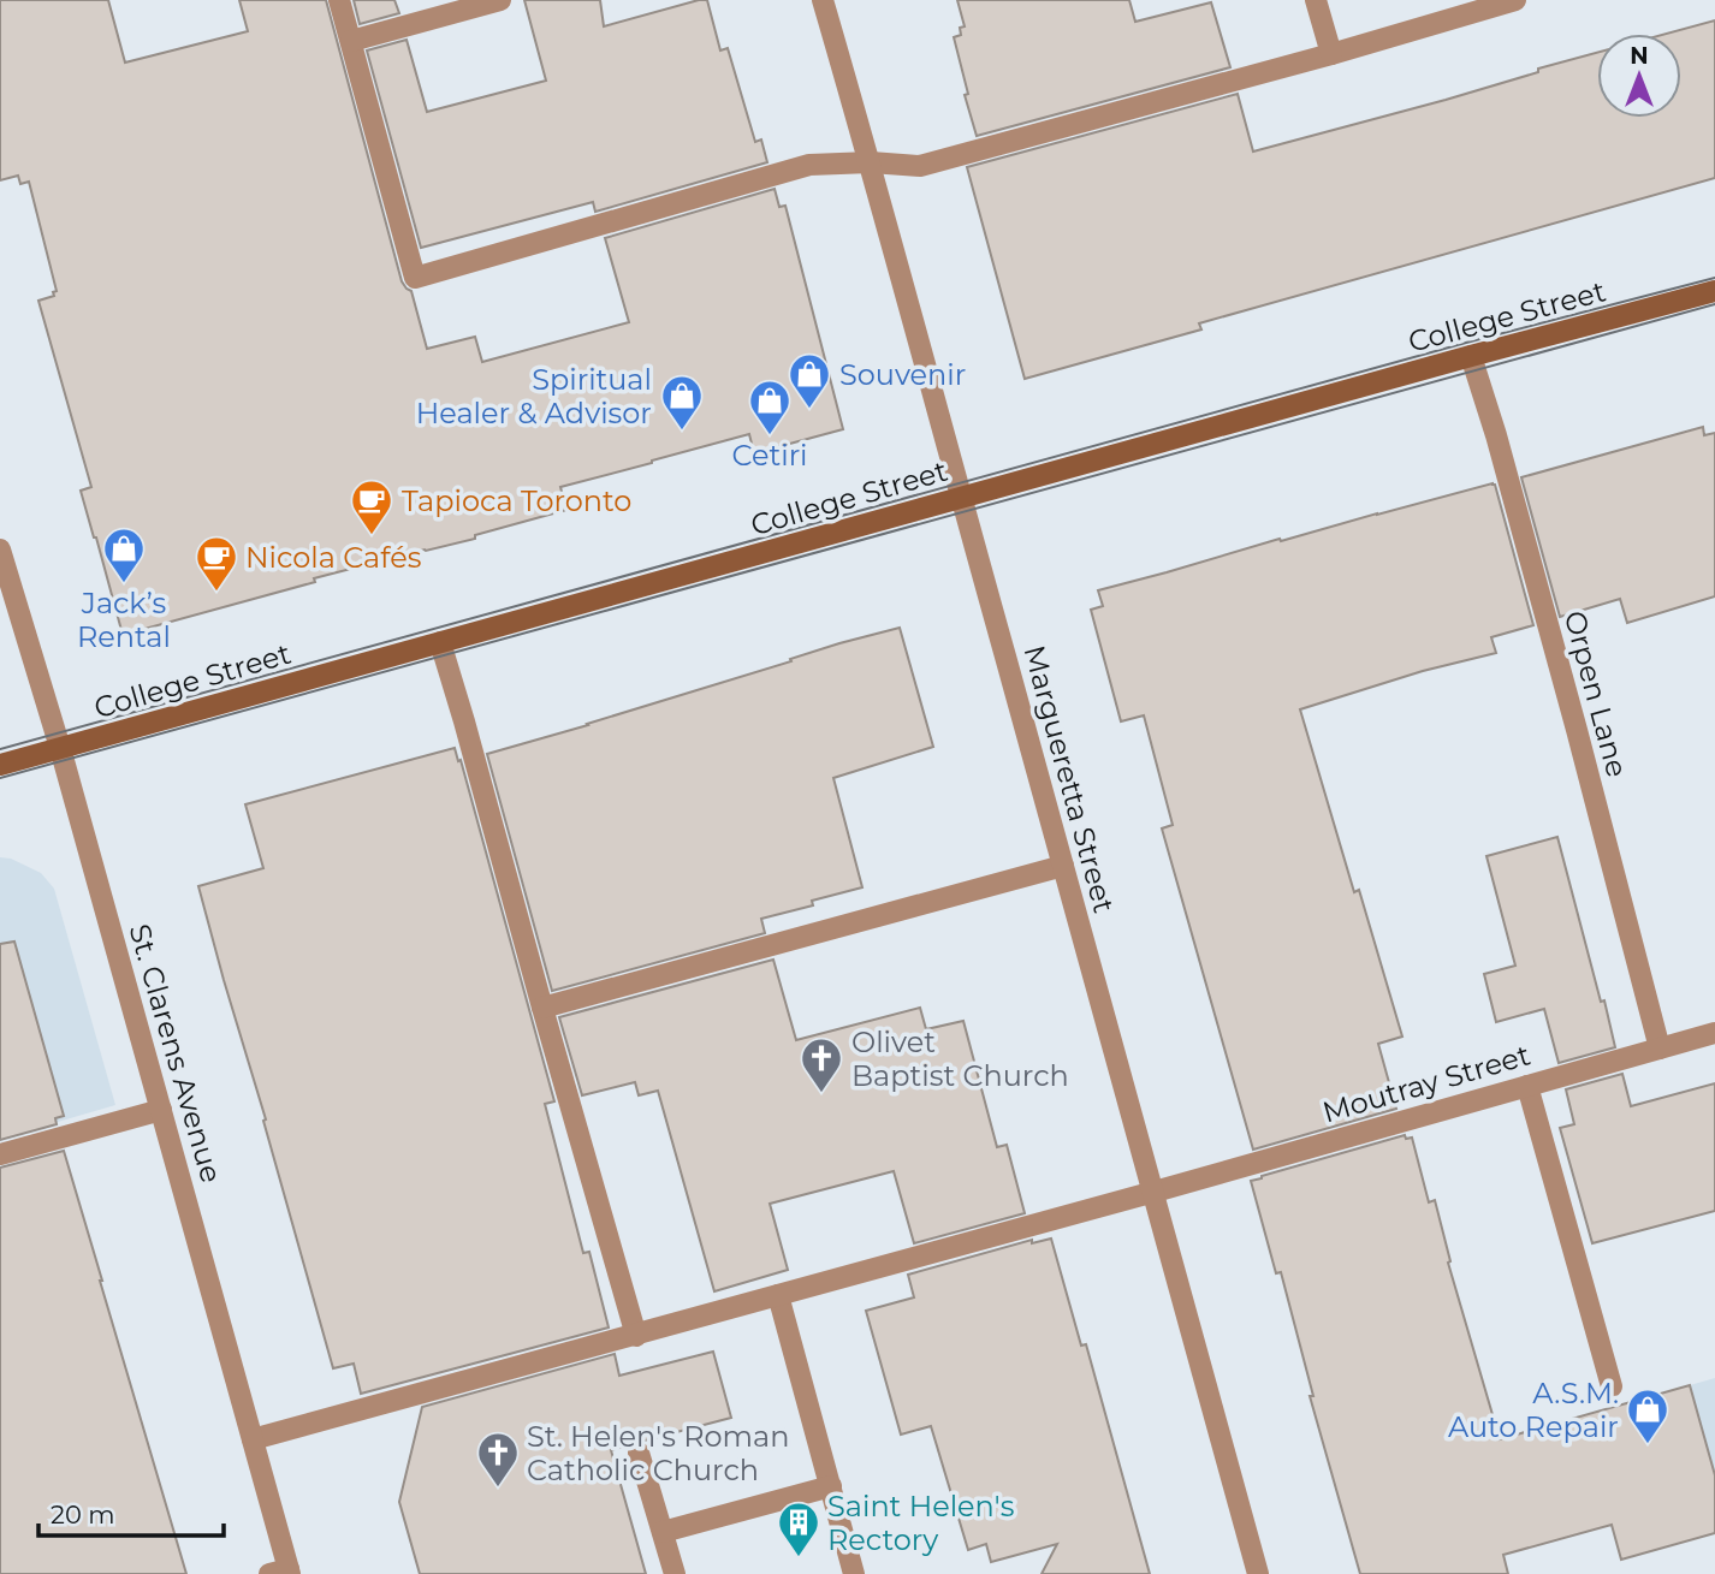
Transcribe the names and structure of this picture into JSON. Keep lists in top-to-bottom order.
{
  "streets": {
    "main road": ["College Street"],
    "street": [
      "Orpen Lane",
      "Margueretta Street",
      "St. Clarens Avenue",
      "Moutray Street"
    ]
  },
  "crossings": [
    ["College Street", "Orpen Lane"],
    ["College Street", "Margueretta Street"],
    ["College Street", "St. Clarens Avenue"],
    ["Orpen Lane", "Moutray Street"],
    ["Margueretta Street", "Moutray Street"],
    ["St. Clarens Avenue", "Moutray Street"]
  ],
  "places": {
    "shop": [
      "Souvenir",
      "Spiritual Healer & Advisor",
      "Cetiri",
      "Jack’s Rental",
      "A.S.M. Auto Repair"
    ],
    "cafe": ["Tapioca Toronto", "Nicola Cafés"],
    "church": ["Olivet Baptist Church", "St. Helen's Roman Catholic Church"],
    "building": ["Saint Helen's Rectory"]
  },
  "scale_bar": "20 m",
  "north": "top"
}
